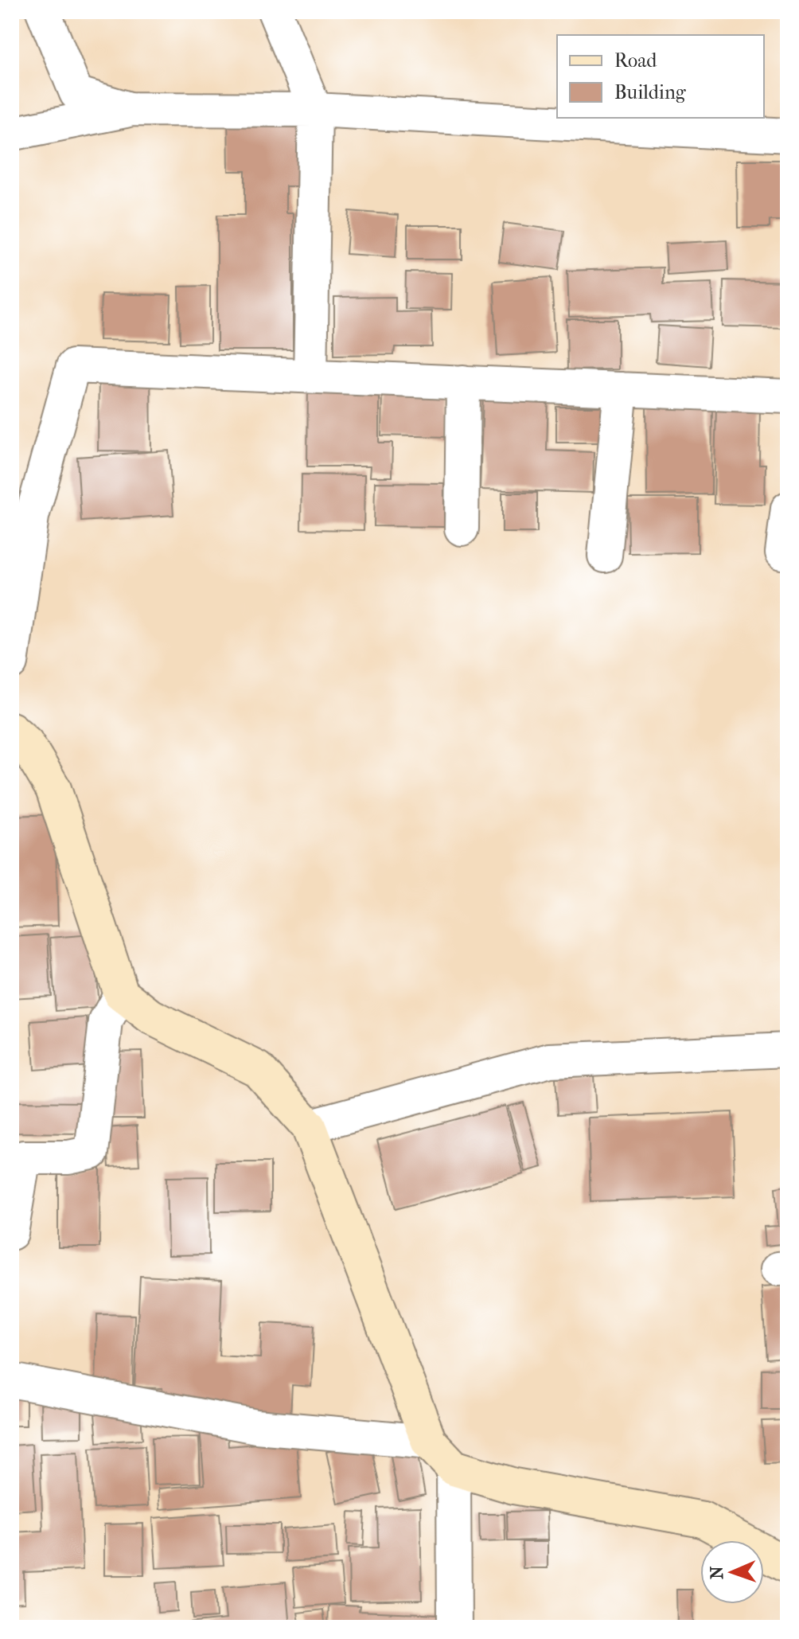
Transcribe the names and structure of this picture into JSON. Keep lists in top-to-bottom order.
{
  "legend": ["Road", "Building"],
  "north": "left"
}
